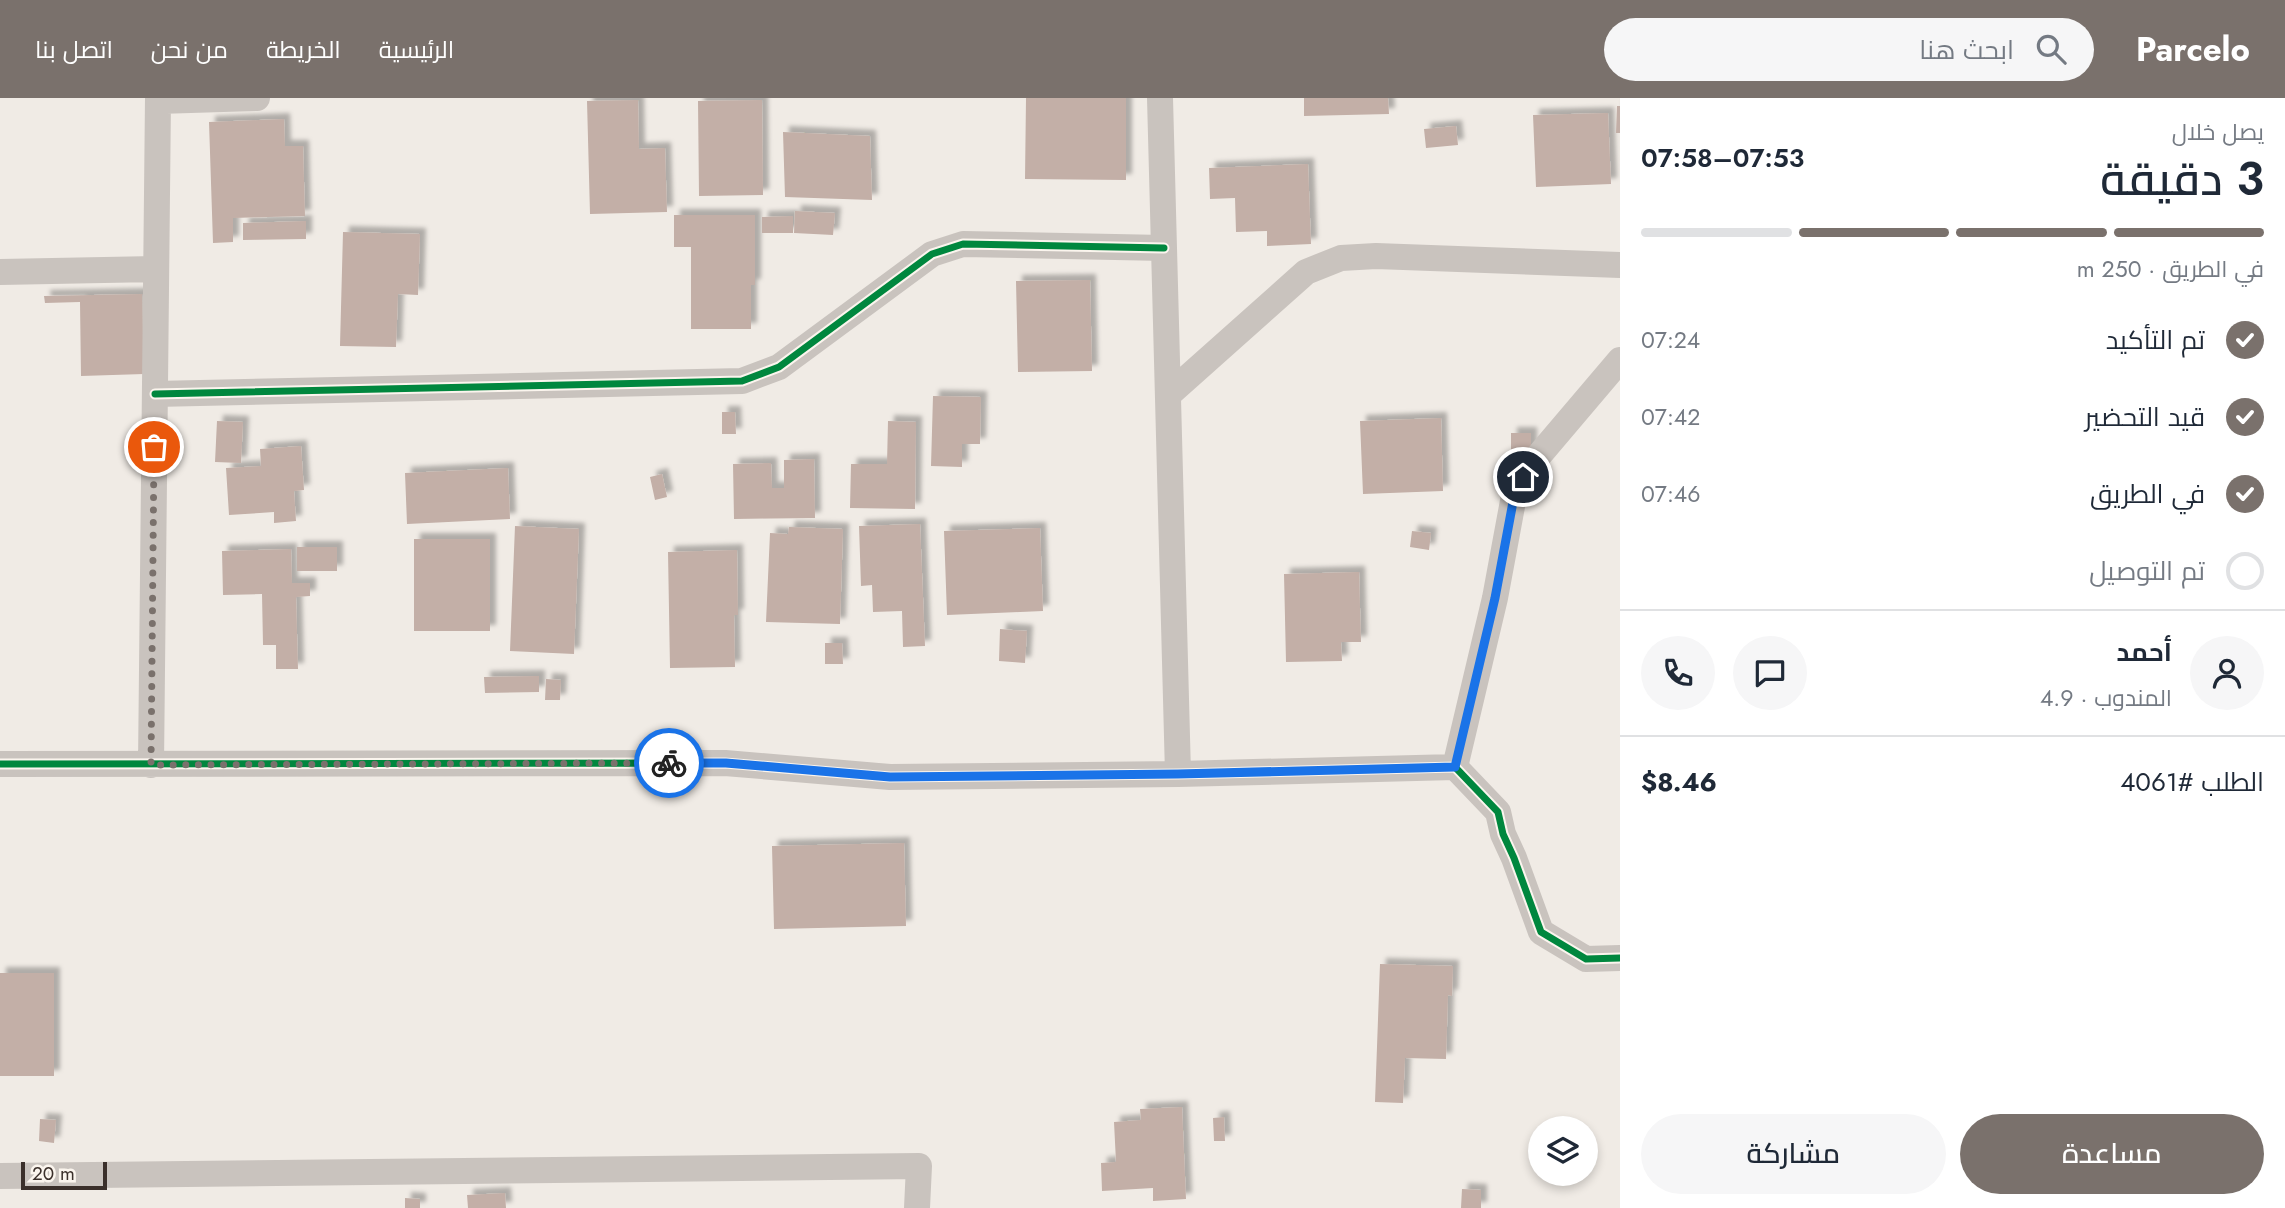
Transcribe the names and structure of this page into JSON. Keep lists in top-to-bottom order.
{
  "scale_bar": "20 m",
  "page": {
    "header": "Parcelo",
    "search": "ابحث هنا",
    "nav": [
      "الرئيسية",
      "الخريطة",
      "من نحن",
      "اتصل بنا"
    ],
    "heading": ["3 دقيقة", "يصل خلال", "07:53–07:58"],
    "panel": [
      "أحمد",
      "المندوب · 4.9",
      "الطلب #4061",
      "$8.46"
    ],
    "bar": "في الطريق · 250 m",
    "list": [
      ["تم التأكيد", "07:24"],
      ["قيد التحضير", "07:42"],
      ["في الطريق", "07:46"],
      "تم التوصيل"
    ],
    "buttons": ["مساعدة", "مشاركة"],
    "scale": "20 m"
  }
}
